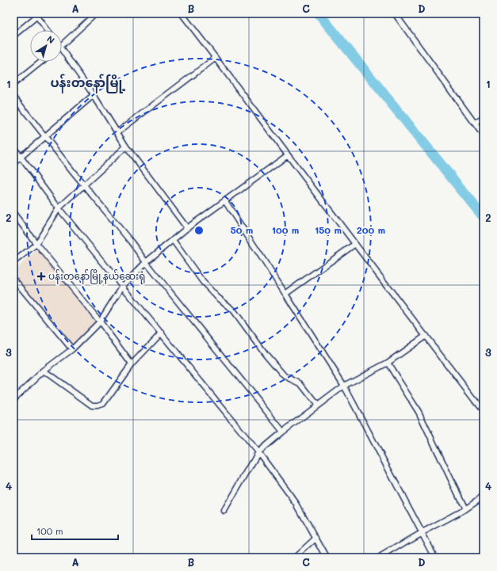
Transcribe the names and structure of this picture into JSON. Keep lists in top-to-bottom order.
{
  "districts": ["ပန်းတနော်မြို့"],
  "places": {
    "health": ["ပန်းတနော်မြို့နယ်ဆေးရုံ"]
  },
  "scale_bar": "100 m",
  "north": "top right",
  "grid": {
    "columns": [
      "A",
      "B",
      "C",
      "D"
    ],
    "rows": [
      "1",
      "2",
      "3",
      "4"
    ]
  },
  "rings": [
    "50 m",
    "100 m",
    "150 m",
    "200 m"
  ]
}
